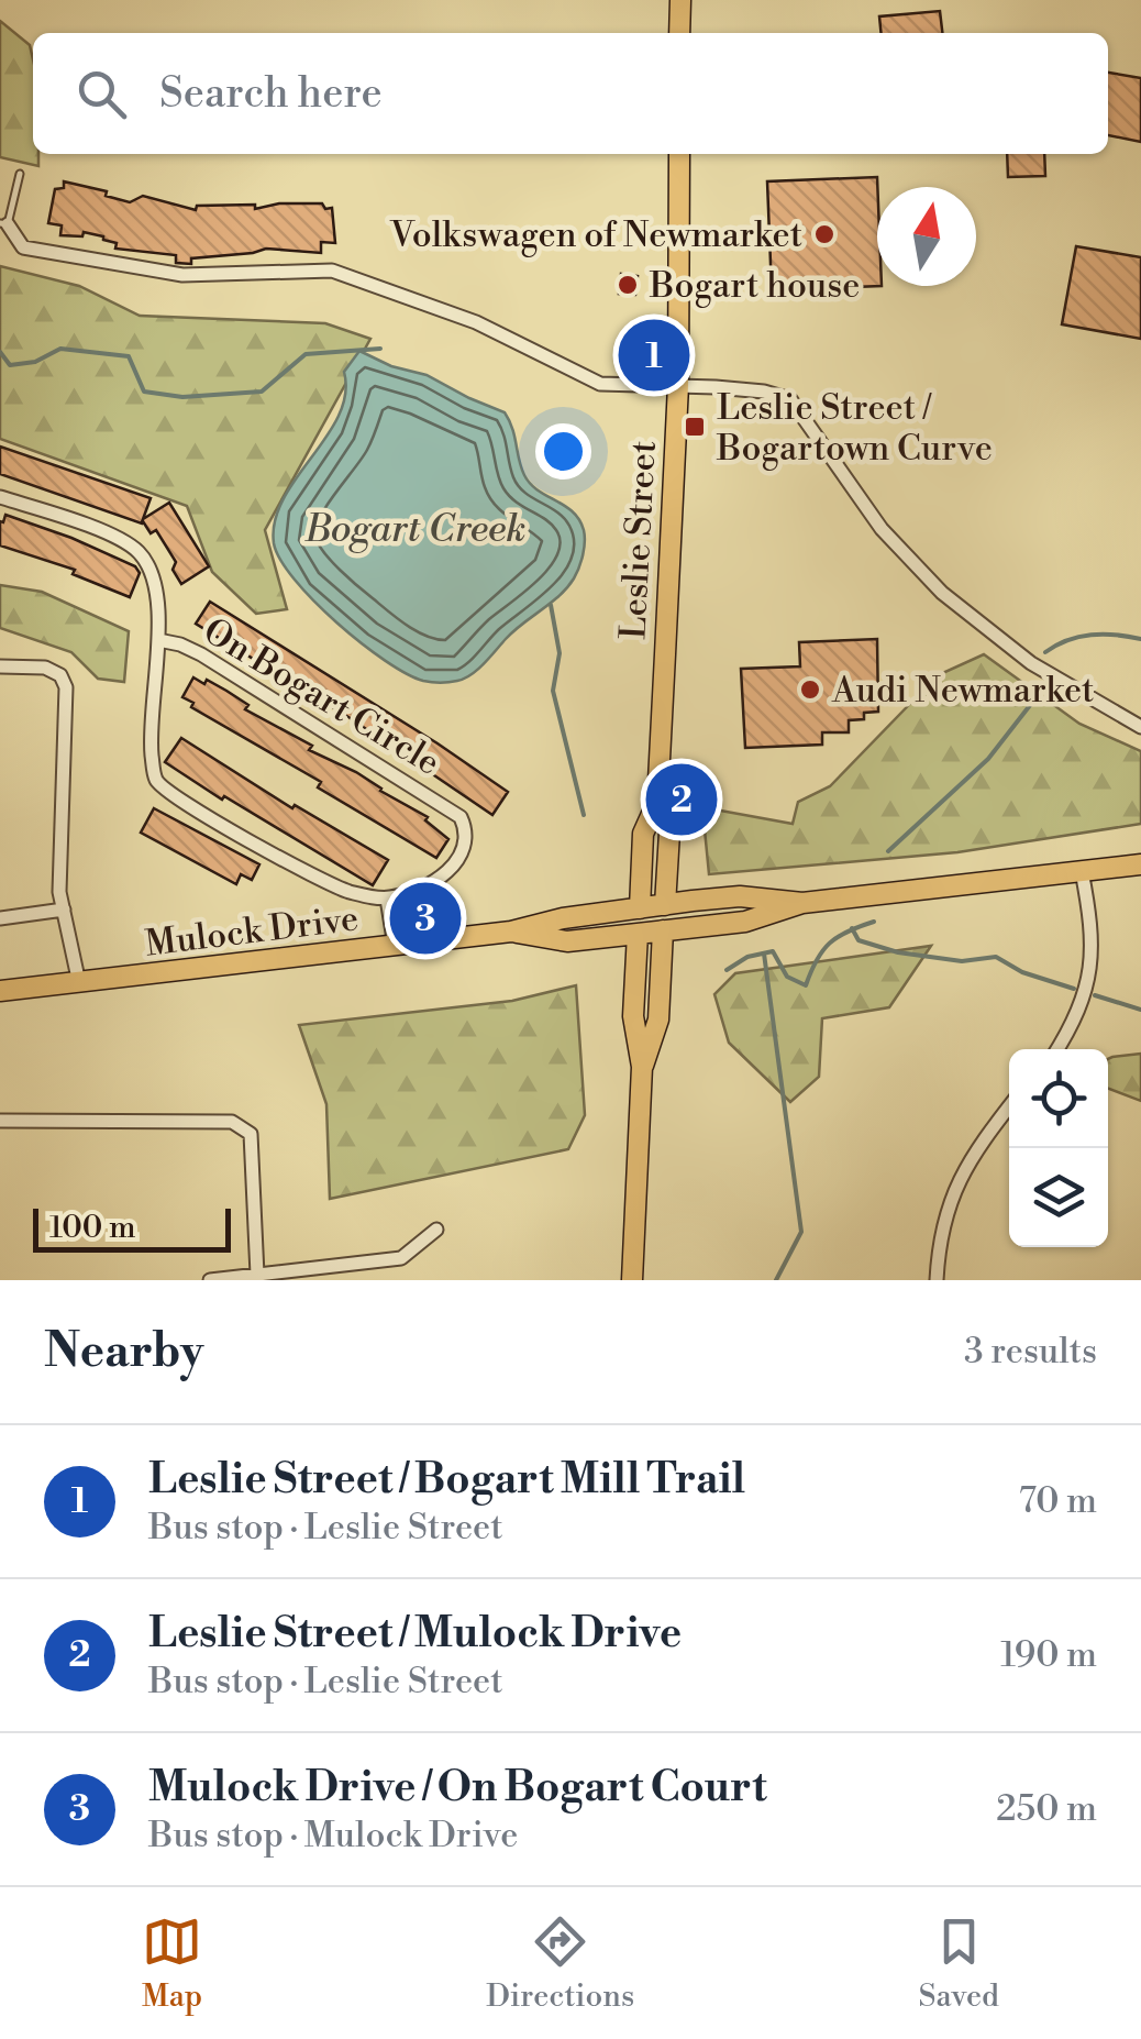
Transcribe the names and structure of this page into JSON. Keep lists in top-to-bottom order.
{
  "streets": {
    "main road": ["Leslie Street", "Mulock Drive"],
    "street": ["On Bogart Circle"]
  },
  "crossings": [
    ["Leslie Street", "Mulock Drive"]
  ],
  "water": ["Bogart Creek"],
  "places": {
    "other": ["Volkswagen of Newmarket", "Bogart house", "Audi Newmarket"],
    "transit": ["Leslie Street / Bogartown Curve"]
  },
  "scale_bar": "100 m",
  "north": "top",
  "page": {
    "search": "Search here",
    "pins": ["1", "2", "3"],
    "scale": "100 m",
    "heading": ["Nearby", "3 results"],
    "list": [
      {
        "mark": "1",
        "name": "Leslie Street / Bogart Mill Trail",
        "note": "Bus stop · Leslie Street",
        "value": "70 m"
      },
      {
        "mark": "2",
        "name": "Leslie Street / Mulock Drive",
        "note": "Bus stop · Leslie Street",
        "value": "190 m"
      },
      {
        "mark": "3",
        "name": "Mulock Drive / On Bogart Court",
        "note": "Bus stop · Mulock Drive",
        "value": "250 m"
      }
    ],
    "nav": ["Map", "Directions", "Saved"]
  }
}
